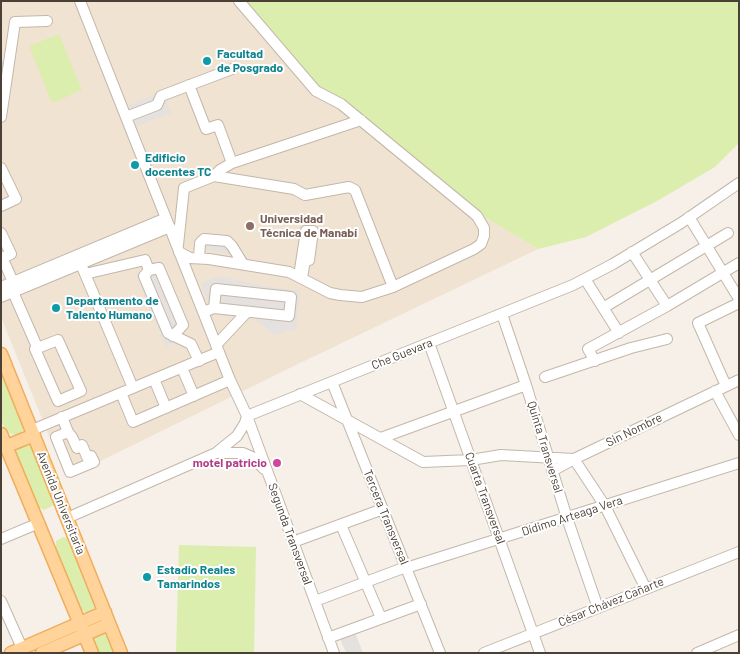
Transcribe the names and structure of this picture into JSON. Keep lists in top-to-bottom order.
{
  "streets": {
    "main road": ["Avenida Universitaria"],
    "street": [
      "Che Guevara",
      "Sin Nombre",
      "Quinta Transversal",
      "Cuarta Transversal",
      "Dídimo Arteaga Vera",
      "Tercera Transversal",
      "Segunda Transversal",
      "César Chávez Cañarte"
    ]
  },
  "crossings": [
    ["Che Guevara", "Quinta Transversal"],
    ["Che Guevara", "Cuarta Transversal"],
    ["Che Guevara", "Tercera Transversal"],
    ["Che Guevara", "Segunda Transversal"],
    ["Sin Nombre", "Quinta Transversal"],
    ["Quinta Transversal", "Dídimo Arteaga Vera"],
    ["Quinta Transversal", "César Chávez Cañarte"],
    ["Cuarta Transversal", "Dídimo Arteaga Vera"],
    ["Cuarta Transversal", "César Chávez Cañarte"],
    ["Dídimo Arteaga Vera", "Tercera Transversal"],
    ["Dídimo Arteaga Vera", "Segunda Transversal"]
  ],
  "places": [
    "Facultad de Posgrado",
    "Edificio docentes TC",
    "Universidad Técnica de Manabí",
    "Departamento de Talento Humano",
    "motel patricio",
    "Estadio Reales Tamarindos"
  ]
}
